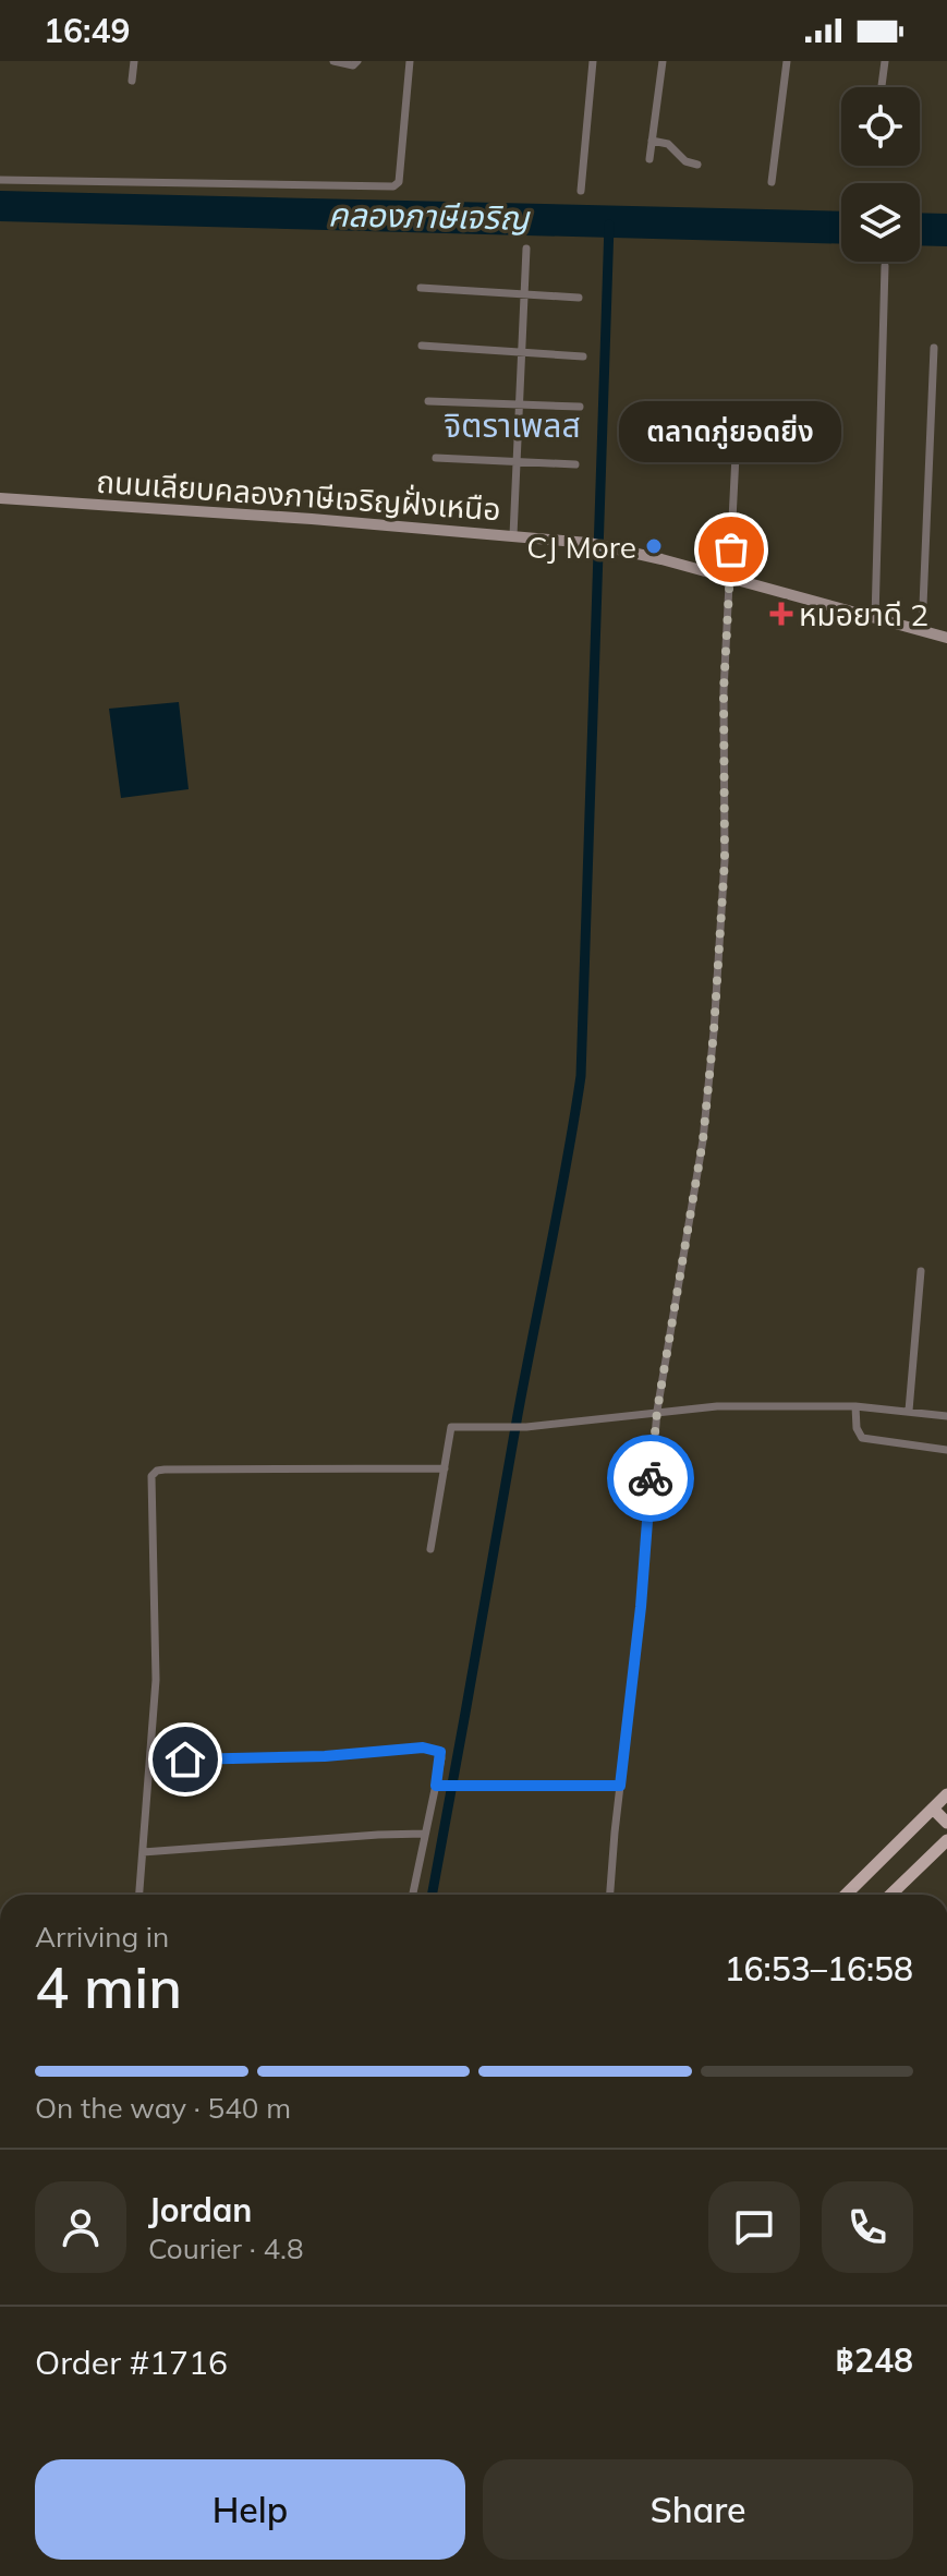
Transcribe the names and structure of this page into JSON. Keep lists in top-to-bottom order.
{
  "streets": {
    "main road": ["ถนนเลียบคลองภาษีเจริญฝั่งเหนือ"]
  },
  "districts": ["จิตราเพลส"],
  "water": ["คลองภาษีเจริญ"],
  "places": {
    "other": ["CJ More", "ตลาดภู่ยอดยิ่ง"],
    "health": ["หมอยาดี 2"]
  },
  "page": {
    "status": "16:49",
    "bubble": "ตลาดภู่ยอดยิ่ง",
    "heading": ["4 min", "Arriving in", "16:53–16:58"],
    "panel": [
      "Jordan",
      "Courier · 4.8",
      "Order #1716",
      "฿248"
    ],
    "bar": "On the way · 540 m",
    "buttons": ["Help", "Share"]
  }
}
